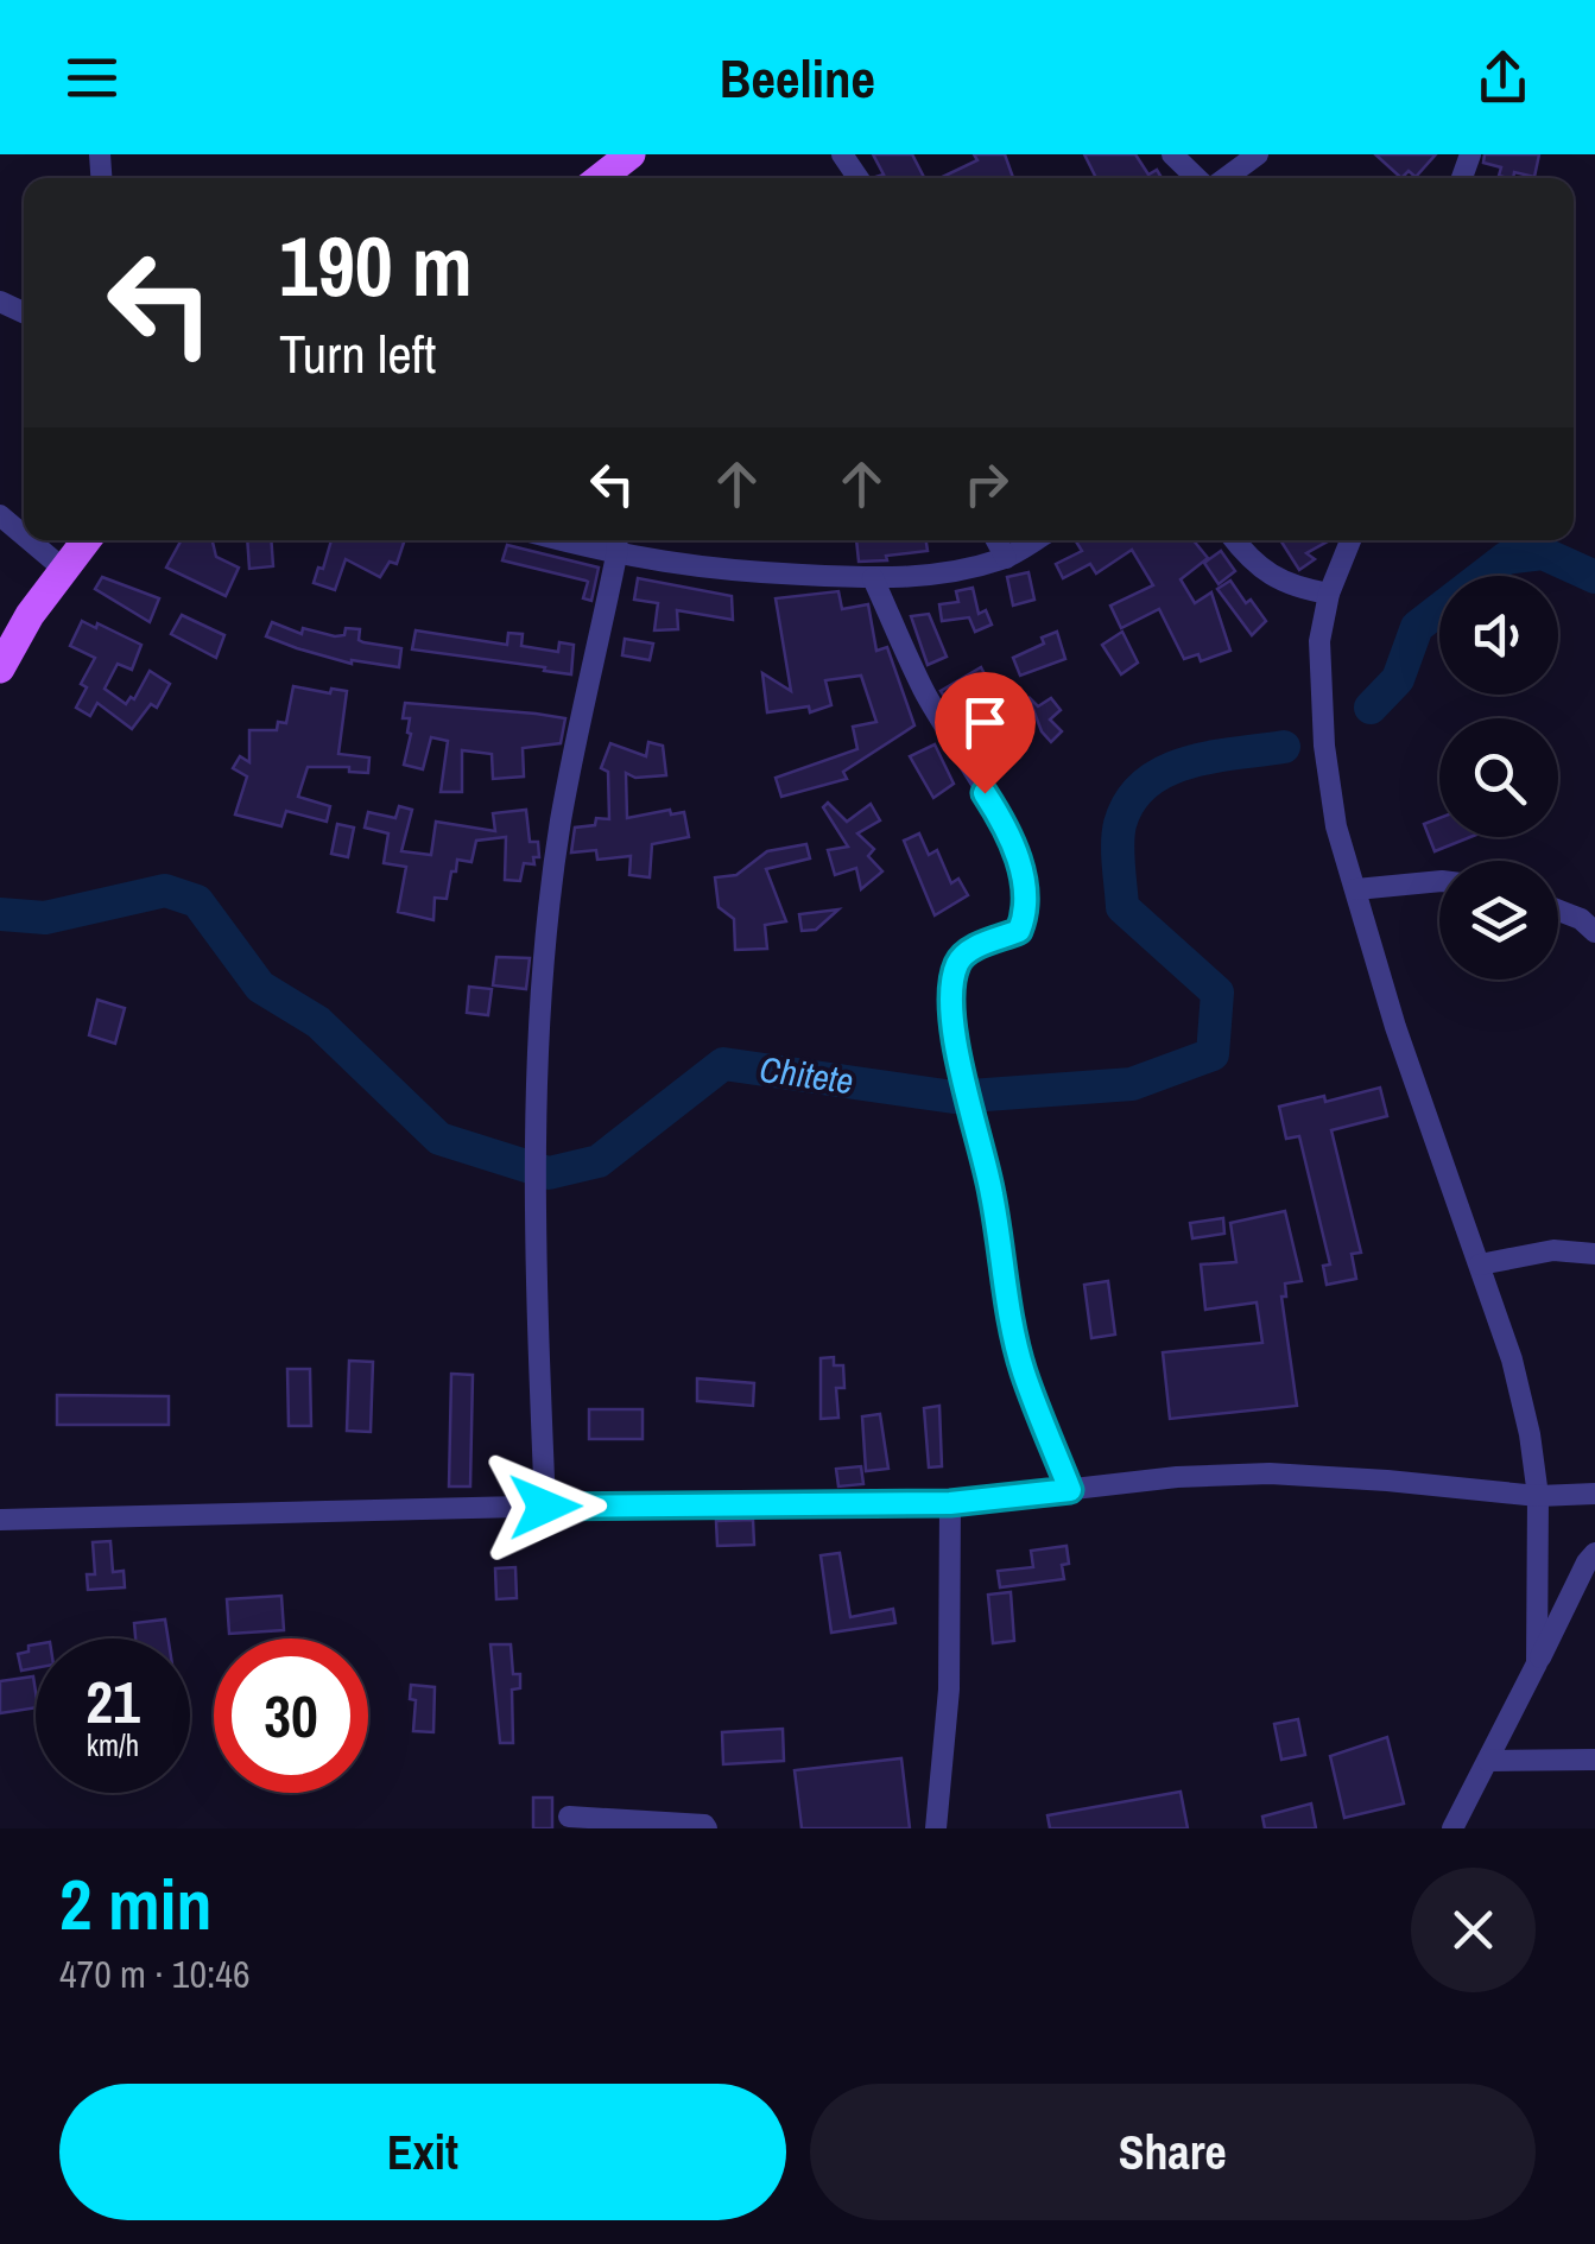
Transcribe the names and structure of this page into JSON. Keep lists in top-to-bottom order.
{
  "water": ["Chitete"],
  "page": {
    "header": "Beeline",
    "turn": ["190 m", "Turn left"],
    "speed": "21 km/h",
    "limit": "30",
    "heading": ["2 min", "470 m · 10:46"],
    "buttons": ["Exit", "Share"]
  }
}
